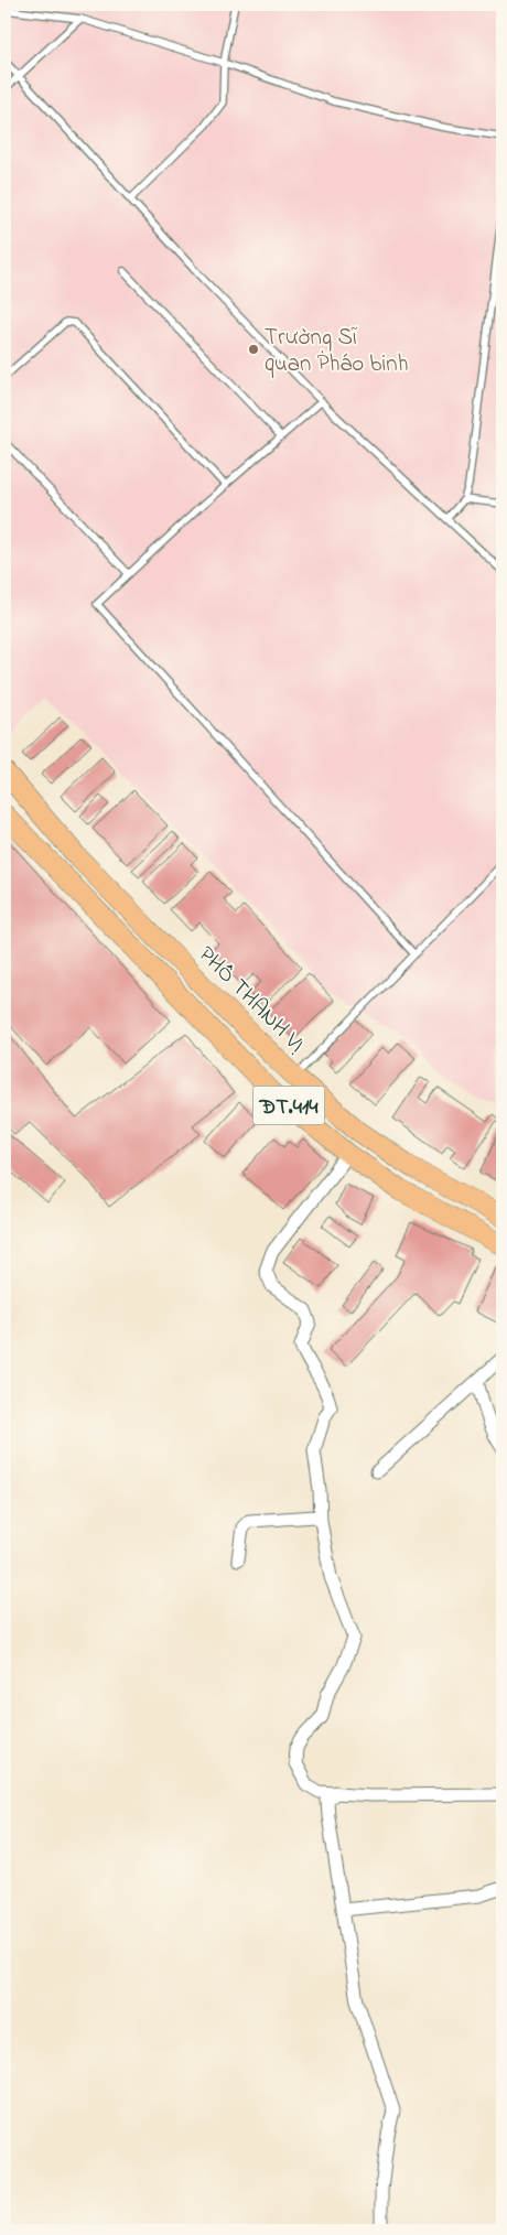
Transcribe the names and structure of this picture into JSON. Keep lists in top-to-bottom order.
{
  "streets": {
    "main road": ["PHỐ THANH VỊ", "ĐT.414"]
  },
  "places": ["Trường Sĩ quan Pháo binh"]
}
